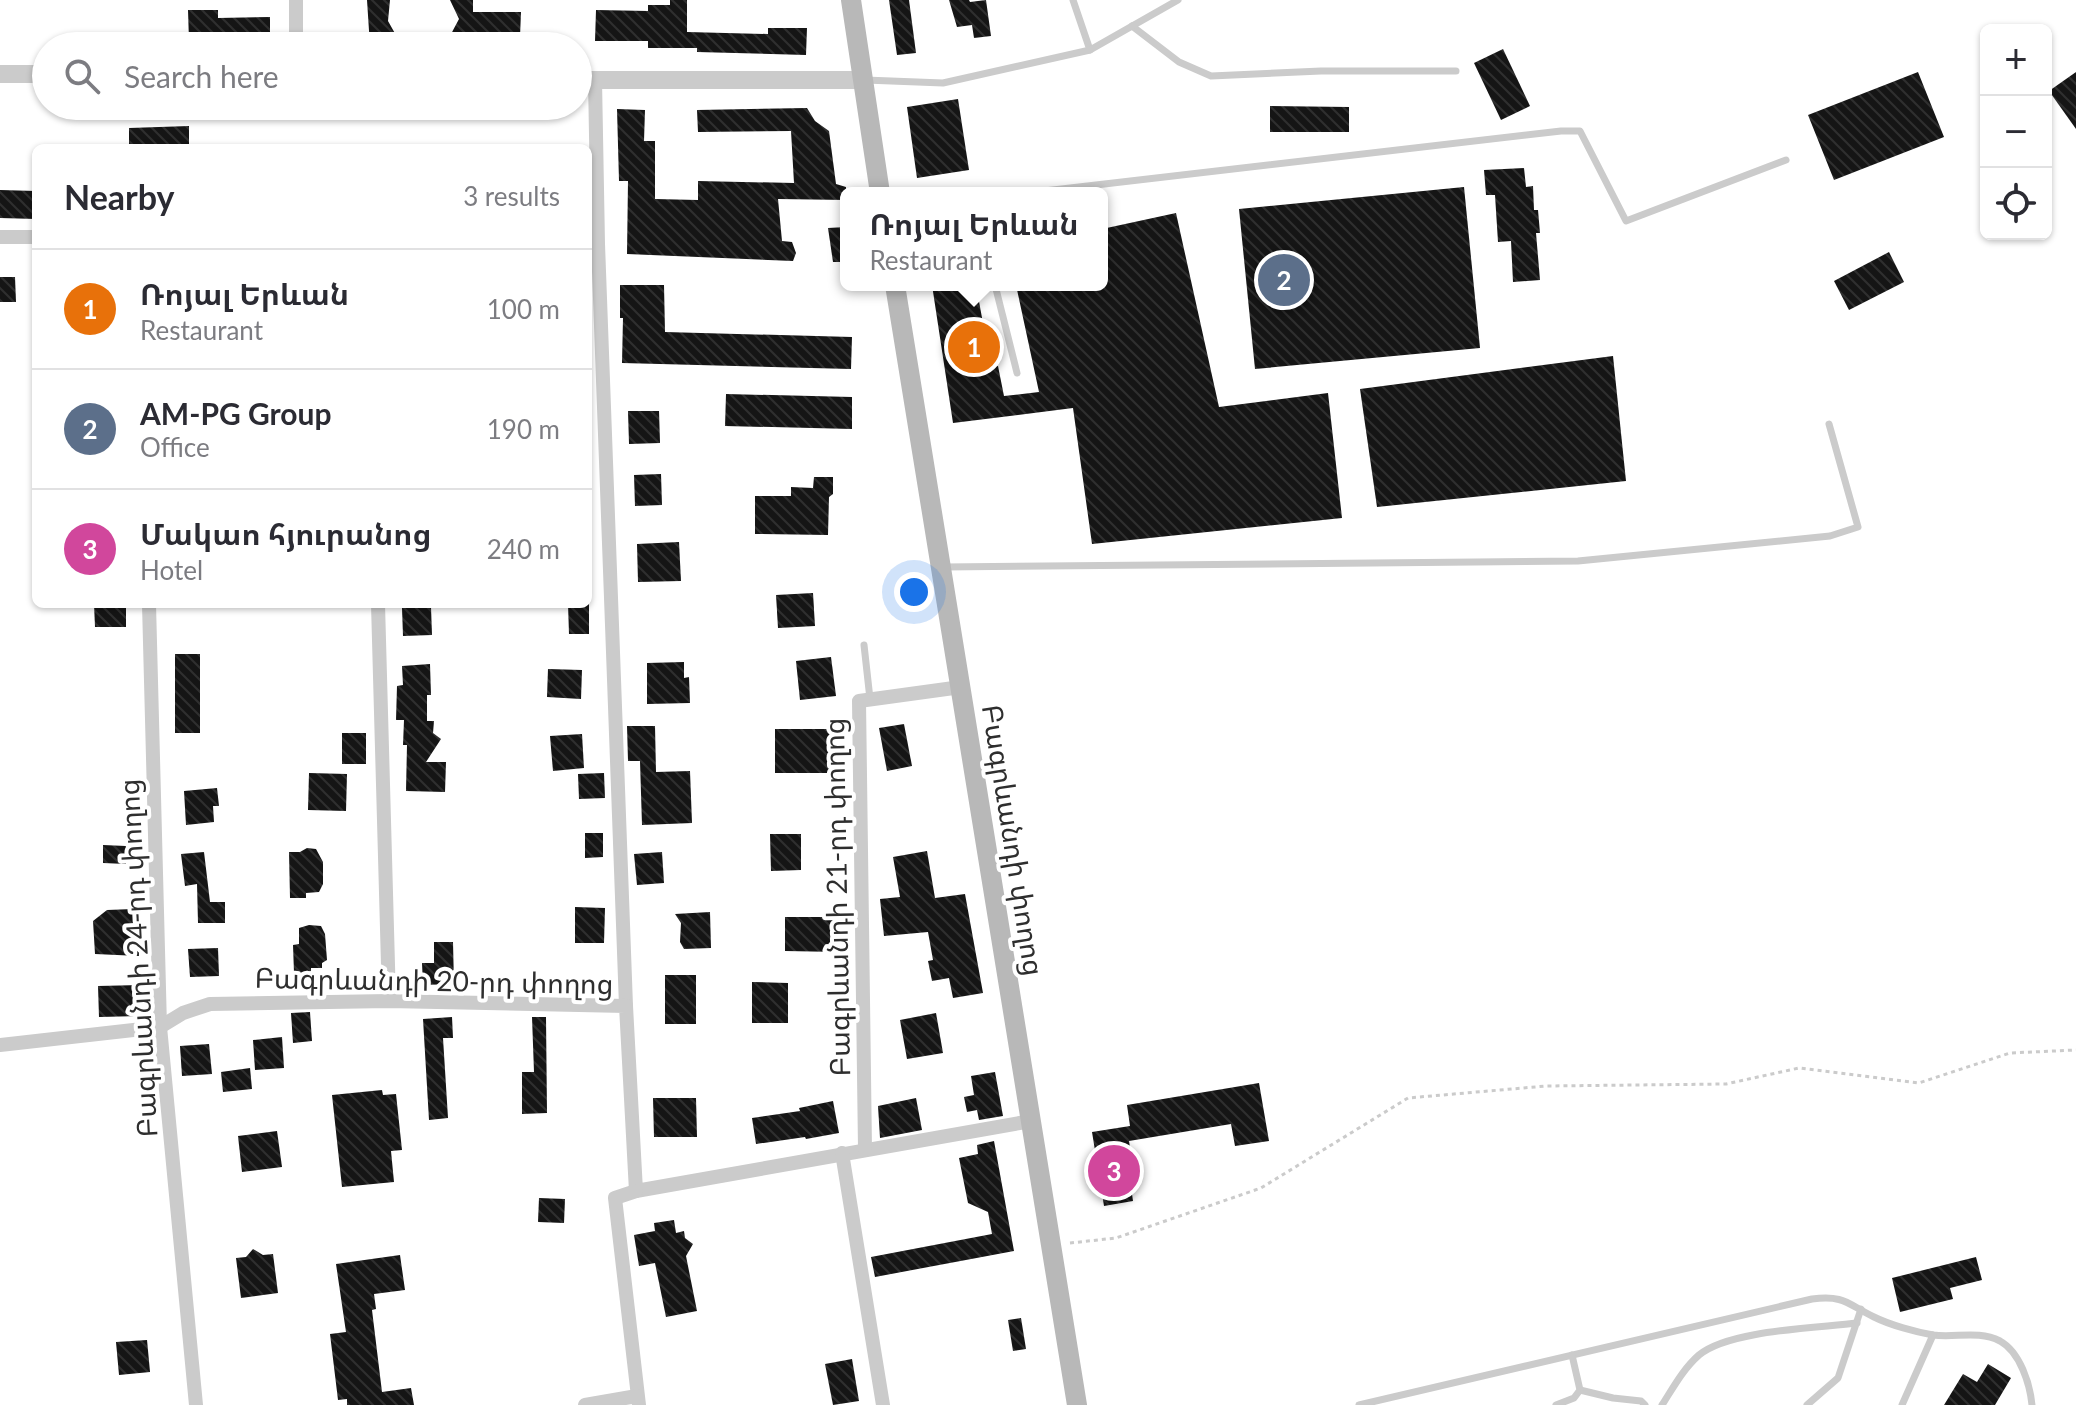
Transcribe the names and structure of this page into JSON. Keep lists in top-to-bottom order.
{
  "streets": {
    "main road": ["Բագրևանդի փողոց"],
    "street": ["Բագրևանդի 21-րդ փողոց", "Բագրևանդի 24-րդ փողոց", "Բագրևանդի 20-րդ փողոց"]
  },
  "crossings": [
    ["Բագրևանդի փողոց", "Բագրևանդի 21-րդ փողոց"],
    ["Բագրևանդի 24-րդ փողոց", "Բագրևանդի 20-րդ փողոց"]
  ],
  "page": {
    "map_buttons": ["+", "−"],
    "search": "Search here",
    "heading": ["Nearby", "3 results"],
    "popup": ["Ռոյալ Երևան", "Restaurant"],
    "list": [
      {
        "mark": "1",
        "name": "Ռոյալ Երևան",
        "note": "Restaurant",
        "value": "100 m"
      },
      {
        "mark": "2",
        "name": "AM-PG Group",
        "note": "Office",
        "value": "190 m"
      },
      {
        "mark": "3",
        "name": "Մակաո հյուրանոց",
        "note": "Hotel",
        "value": "240 m"
      }
    ],
    "pins": ["2", "1", "3"]
  }
}
